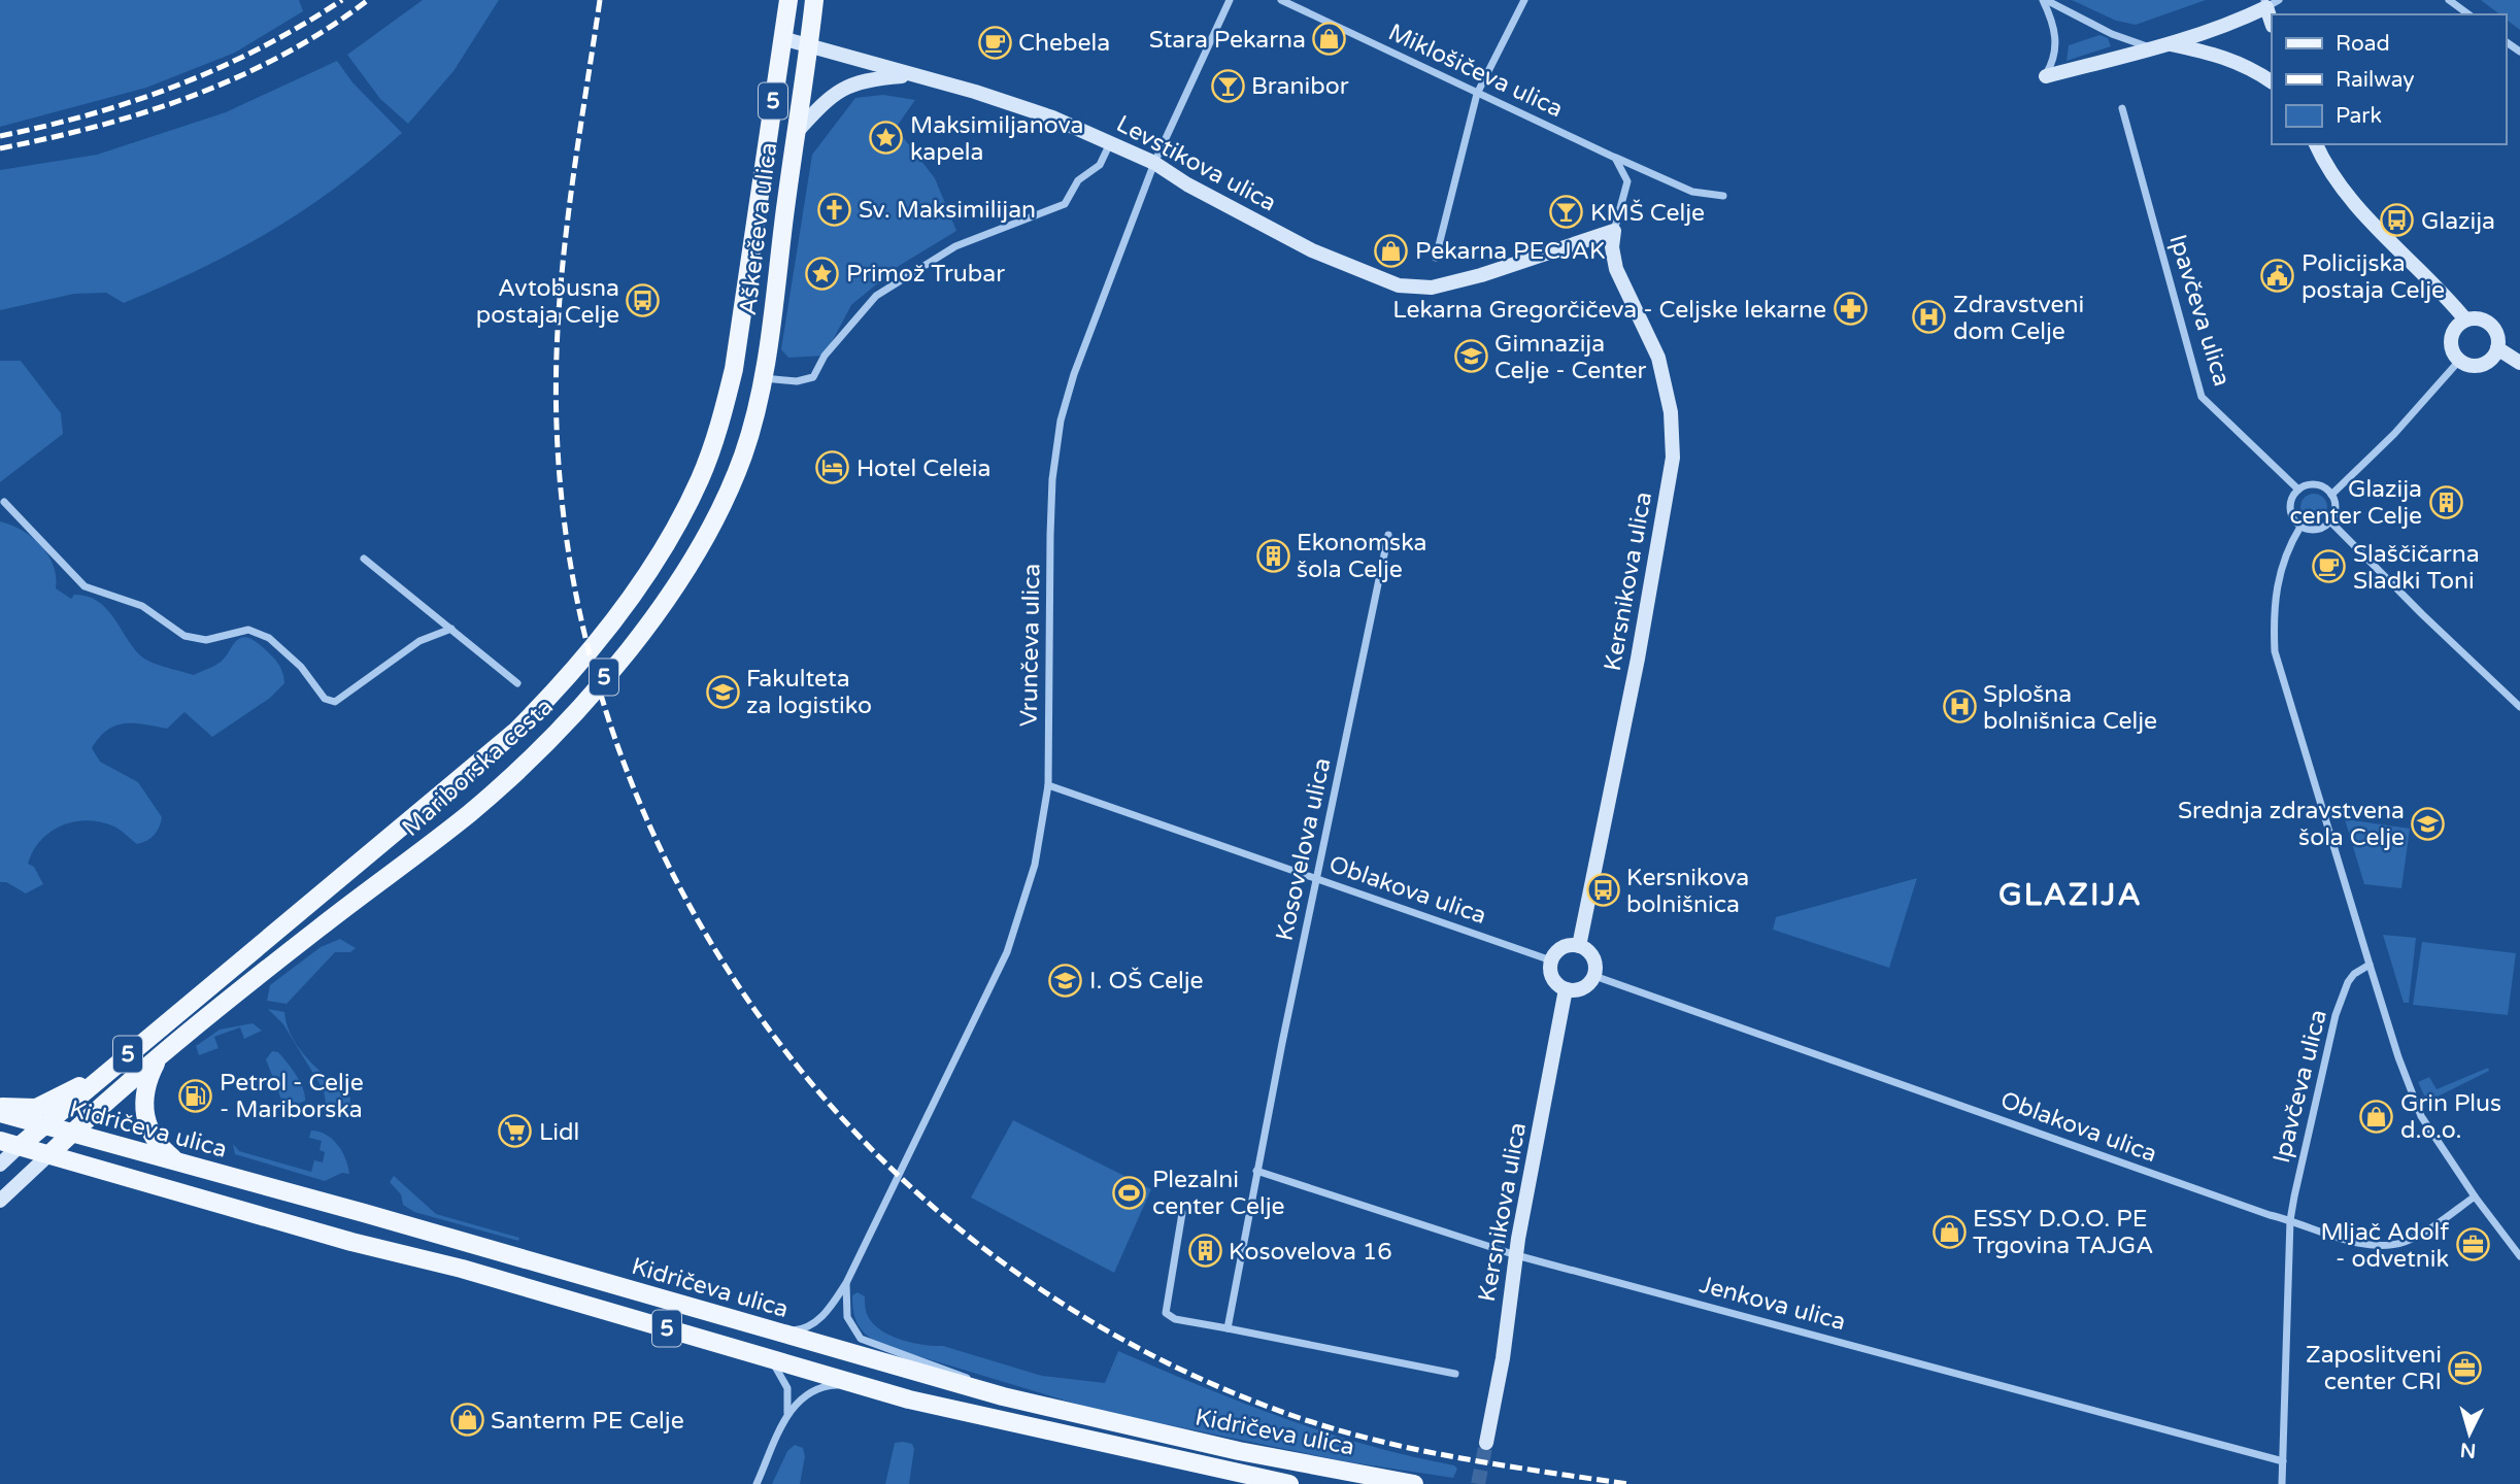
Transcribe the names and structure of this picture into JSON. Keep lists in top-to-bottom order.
{
  "streets": {
    "main road": [
      "5",
      "Aškerčeva ulica",
      "Mariborska cesta",
      "Kidričeva ulica"
    ],
    "street": [
      "Miklošičeva ulica",
      "Levstikova ulica",
      "Ipavčeva ulica",
      "Kersnikova ulica",
      "Vrunčeva ulica",
      "Kosovelova ulica",
      "Oblakova ulica",
      "Jenkova ulica"
    ]
  },
  "crossings": [
    ["5", "Mariborska cesta"],
    ["5", "Kidričeva ulica"],
    ["Levstikova ulica", "Aškerčeva ulica"],
    ["Levstikova ulica", "Kersnikova ulica"],
    ["Levstikova ulica", "Vrunčeva ulica"],
    ["Aškerčeva ulica", "Mariborska cesta"],
    ["Ipavčeva ulica", "Oblakova ulica"],
    ["Ipavčeva ulica", "Jenkova ulica"],
    ["Kersnikova ulica", "Oblakova ulica"],
    ["Kersnikova ulica", "Jenkova ulica"],
    ["Vrunčeva ulica", "Oblakova ulica"],
    ["Vrunčeva ulica", "Kidričeva ulica"],
    ["Mariborska cesta", "Kidričeva ulica"],
    ["Kosovelova ulica", "Oblakova ulica"],
    ["Kosovelova ulica", "Jenkova ulica"]
  ],
  "districts": ["GLAZIJA"],
  "places": {
    "shop": [
      "Stara Pekarna",
      "Pekarna PECJAK",
      "Grin Plus d.o.o.",
      "ESSY D.O.O. PE Trgovina TAJGA",
      "Santerm PE Celje"
    ],
    "cafe": ["Chebela", "Slaščičarna Sladki Toni"],
    "bar": ["Branibor", "KMŠ Celje"],
    "place": ["Maksimiljanova kapela", "Primož Trubar"],
    "church": ["Sv. Maksimilijan"],
    "bus stop": ["Glazija", "Avtobusna postaja Celje", "Kersnikova bolnišnica"],
    "public building": ["Policijska postaja Celje"],
    "pharmacy": ["Lekarna Gregorčičeva - Celjske lekarne"],
    "hospital": ["Zdravstveni dom Celje", "Splošna bolnišnica Celje"],
    "school or university": [
      "Gimnazija Celje - Center",
      "Fakulteta za logistiko",
      "Srednja zdravstvena šola Celje",
      "I. OŠ Celje"
    ],
    "hotel": ["Hotel Celeia"],
    "building": ["Glazija center Celje", "Ekonomska šola Celje", "Kosovelova 16"],
    "fuel station": ["Petrol - Celje - Mariborska"],
    "supermarket": ["Lidl"],
    "sports": ["Plezalni center Celje"],
    "office": ["Mljač Adolf - odvetnik", "Zaposlitveni center CRI"]
  },
  "legend": ["Road", "Railway", "Park"],
  "north": "bottom"
}
